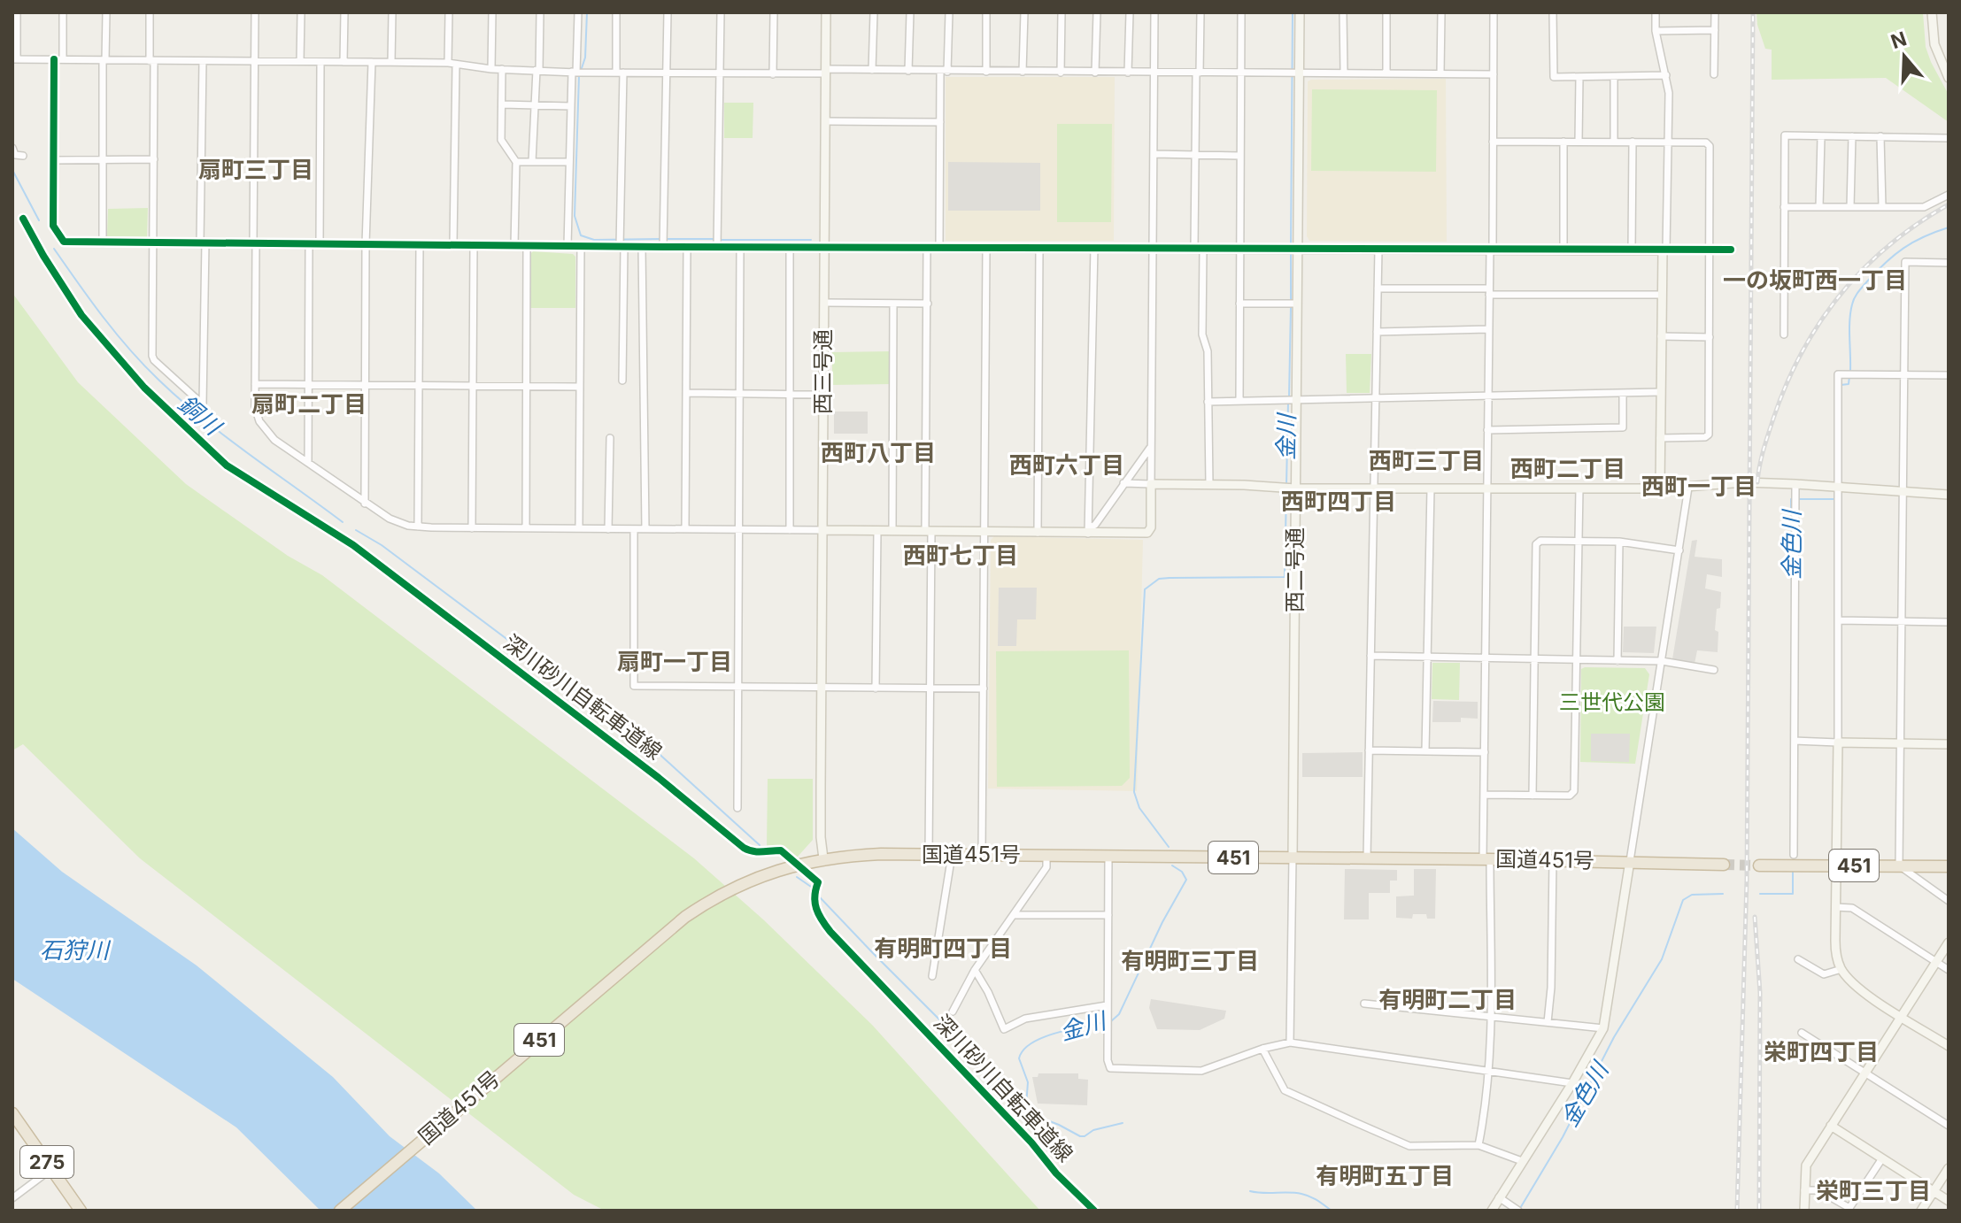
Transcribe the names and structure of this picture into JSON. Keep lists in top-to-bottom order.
{
  "streets": {
    "highway": ["国道451号", "451", "275"],
    "street": ["西三号通", "西二号通"],
    "cycle path": ["深川砂川自転車道線"]
  },
  "crossings": [
    ["西三号通", "国道451号"],
    ["西二号通", "国道451号"]
  ],
  "districts": [
    "扇町三丁目",
    "一の坂町西一丁目",
    "扇町二丁目",
    "西町八丁目",
    "西町三丁目",
    "西町六丁目",
    "西町二丁目",
    "西町一丁目",
    "西町四丁目",
    "西町七丁目",
    "扇町一丁目",
    "有明町四丁目",
    "有明町三丁目",
    "有明町二丁目",
    "栄町四丁目",
    "有明町五丁目",
    "栄町三丁目"
  ],
  "water": [
    "銅川",
    "金川",
    "金色川",
    "石狩川"
  ],
  "parks": ["三世代公園"],
  "north": "top"
}
